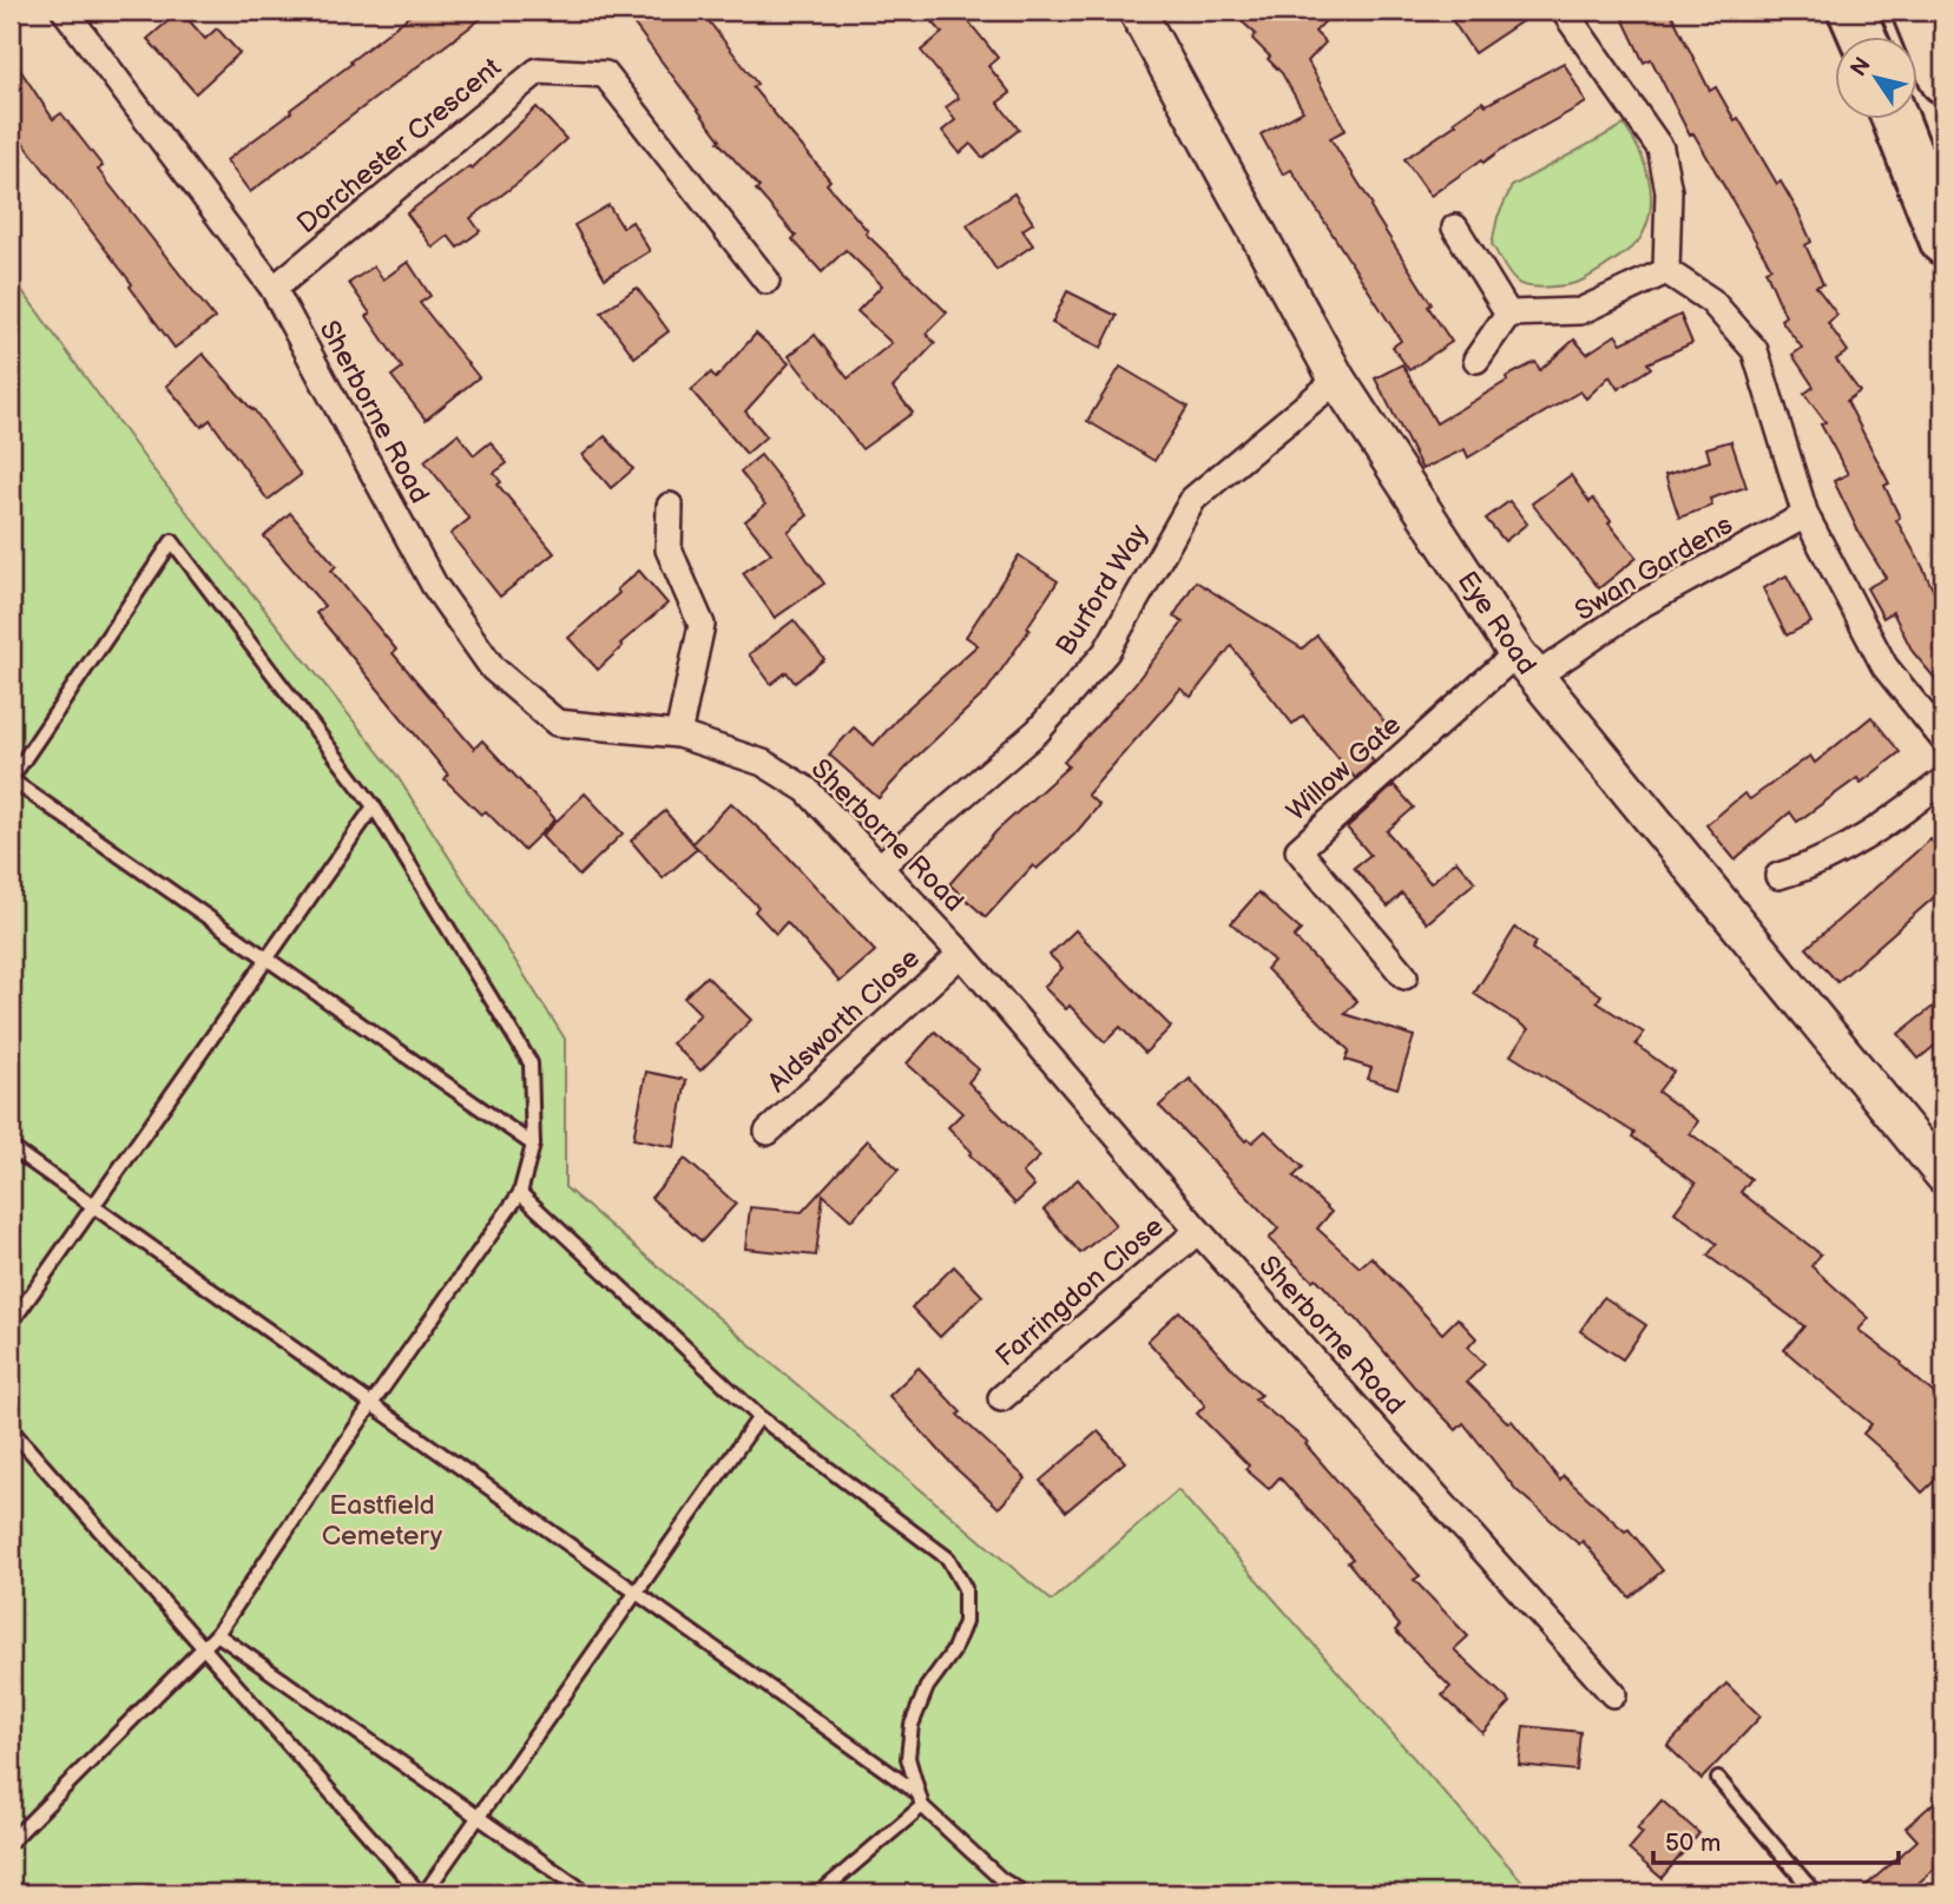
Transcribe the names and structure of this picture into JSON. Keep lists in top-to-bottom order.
{
  "streets": {
    "street": [
      "Dorchester Crescent",
      "Sherborne Road",
      "Swan Gardens",
      "Burford Way",
      "Eye Road",
      "Willow Gate",
      "Aldsworth Close",
      "Farringdon Close"
    ]
  },
  "crossings": [
    ["Dorchester Crescent", "Sherborne Road"],
    ["Sherborne Road", "Burford Way"],
    ["Sherborne Road", "Aldsworth Close"],
    ["Sherborne Road", "Farringdon Close"],
    ["Swan Gardens", "Eye Road"],
    ["Swan Gardens", "Willow Gate"],
    ["Burford Way", "Eye Road"],
    ["Eye Road", "Willow Gate"]
  ],
  "parks": ["Eastfield Cemetery"],
  "scale_bar": "50 m",
  "north": "top left"
}
